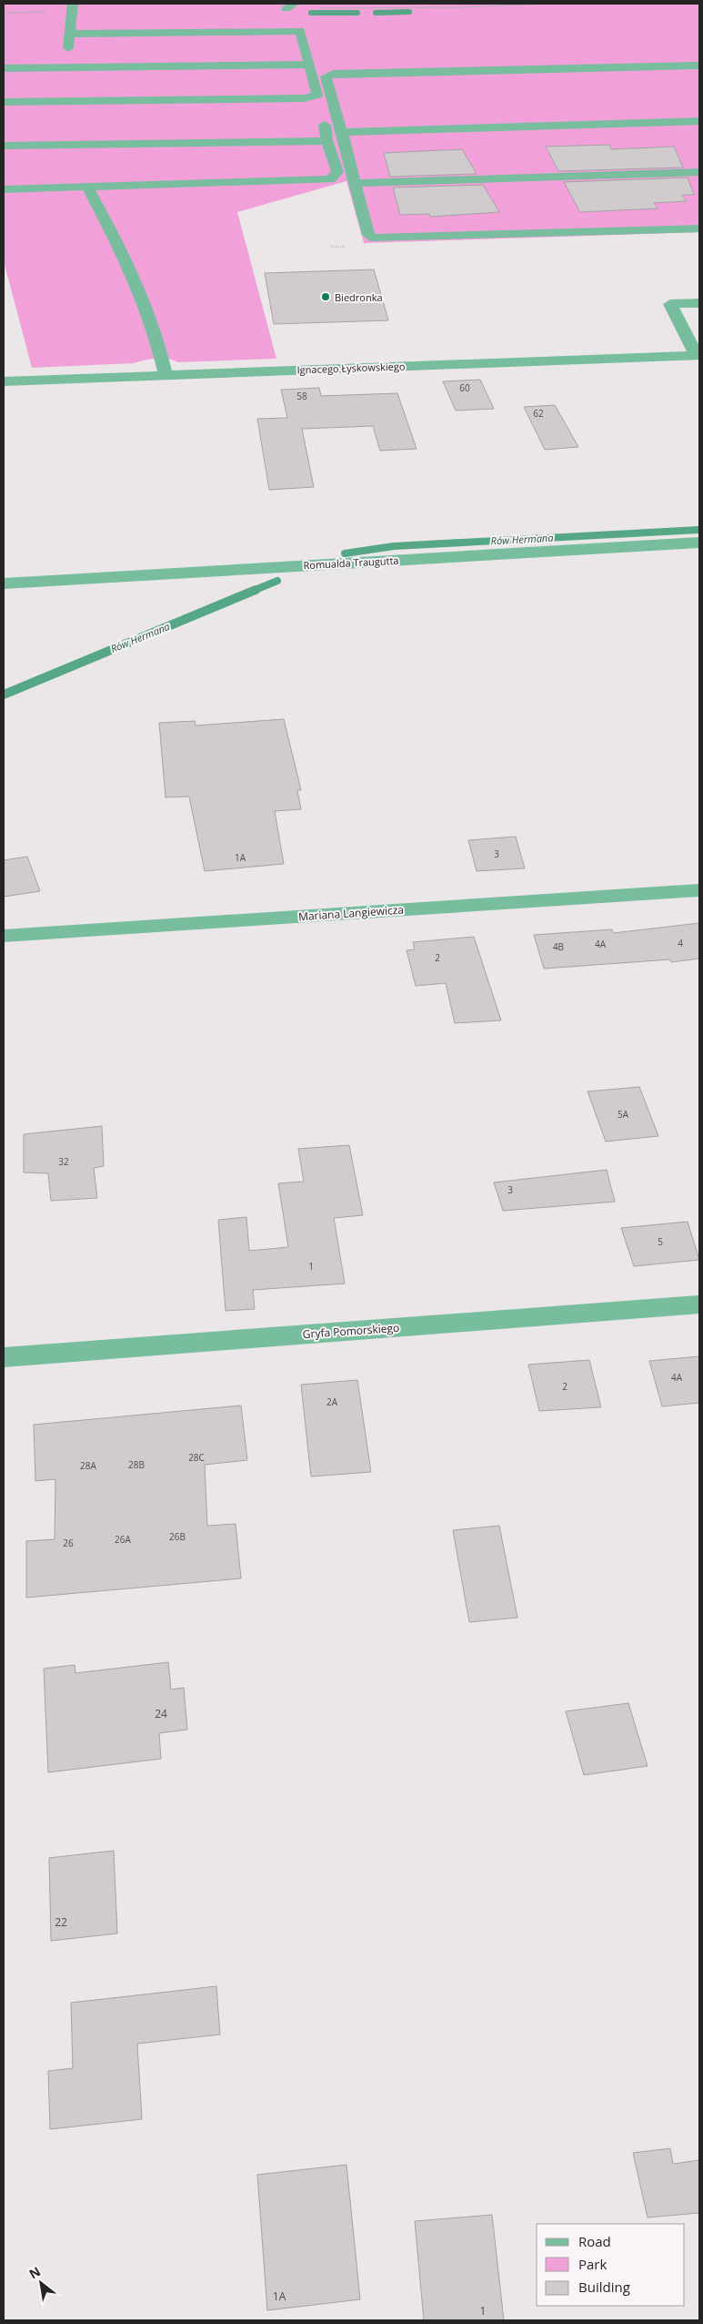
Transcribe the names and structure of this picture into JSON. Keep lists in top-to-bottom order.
{
  "streets": {
    "street": [
      "Ignacego Łyskowskiego",
      "Romualda Traugutta",
      "Mariana Langiewicza",
      "Gryfa Pomorskiego"
    ]
  },
  "water": ["Rów Hermana"],
  "places": ["Biedronka"],
  "house_numbers": [
    "60",
    "58",
    "62",
    "3",
    "1A",
    "4",
    "4A",
    "4B",
    "2",
    "5A",
    "32",
    "3",
    "5",
    "1",
    "4A",
    "2",
    "2A",
    "28C",
    "28B",
    "28A",
    "26B",
    "26A",
    "26",
    "24",
    "22",
    "1A",
    "1"
  ],
  "legend": ["Road", "Park", "Building"],
  "north": "top left"
}
